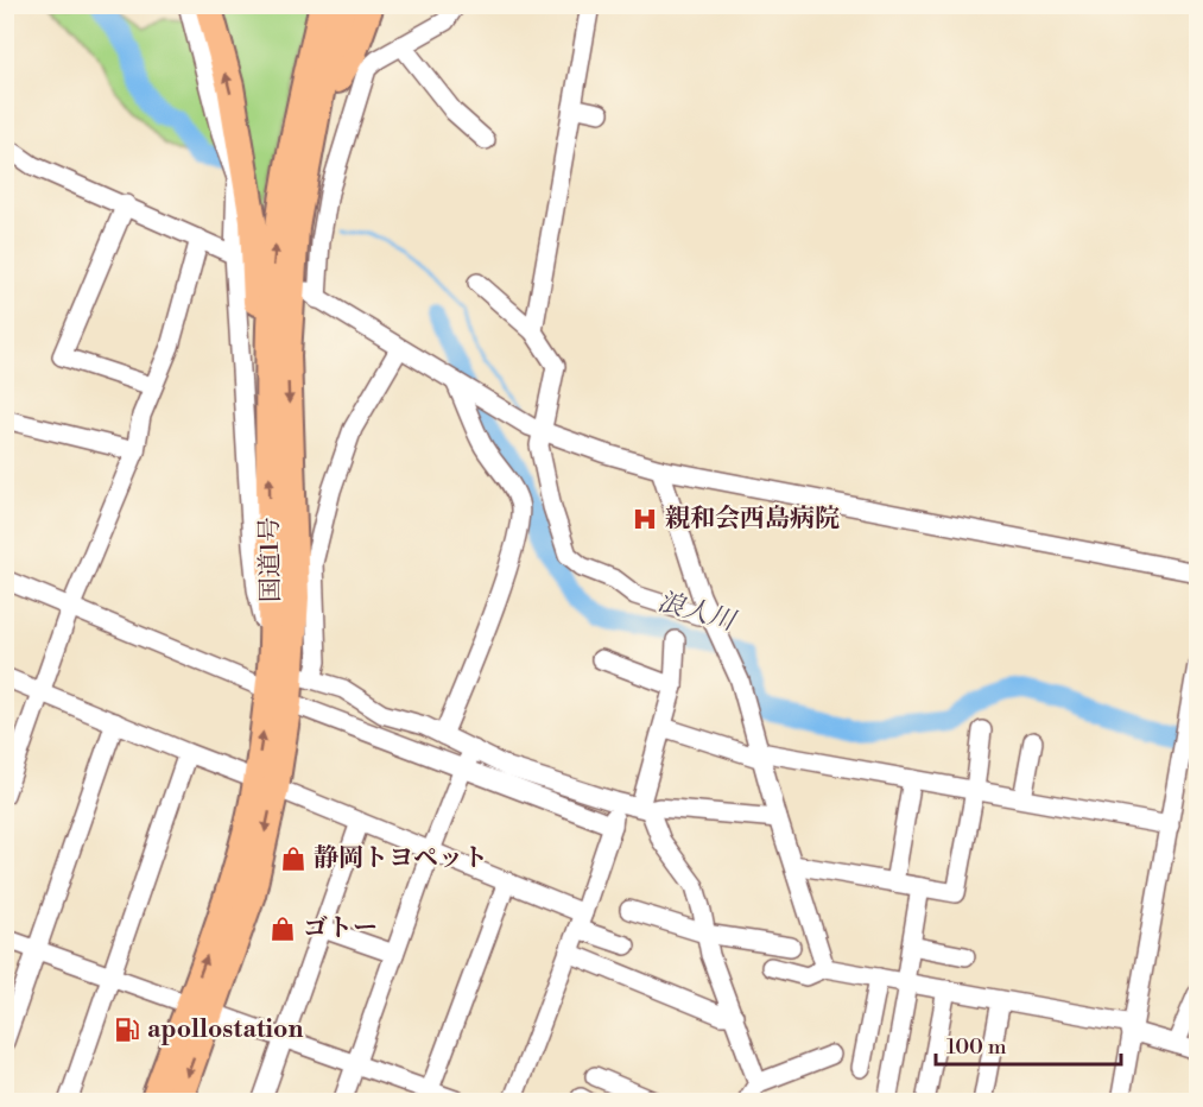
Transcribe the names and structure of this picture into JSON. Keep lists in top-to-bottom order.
{
  "streets": {
    "highway": ["国道1号"]
  },
  "water": ["浪人川"],
  "places": {
    "hospital": ["親和会西島病院"],
    "shop": ["静岡トヨペット", "ゴトー"],
    "fuel station": ["apollostation"]
  },
  "scale_bar": "100 m"
}
